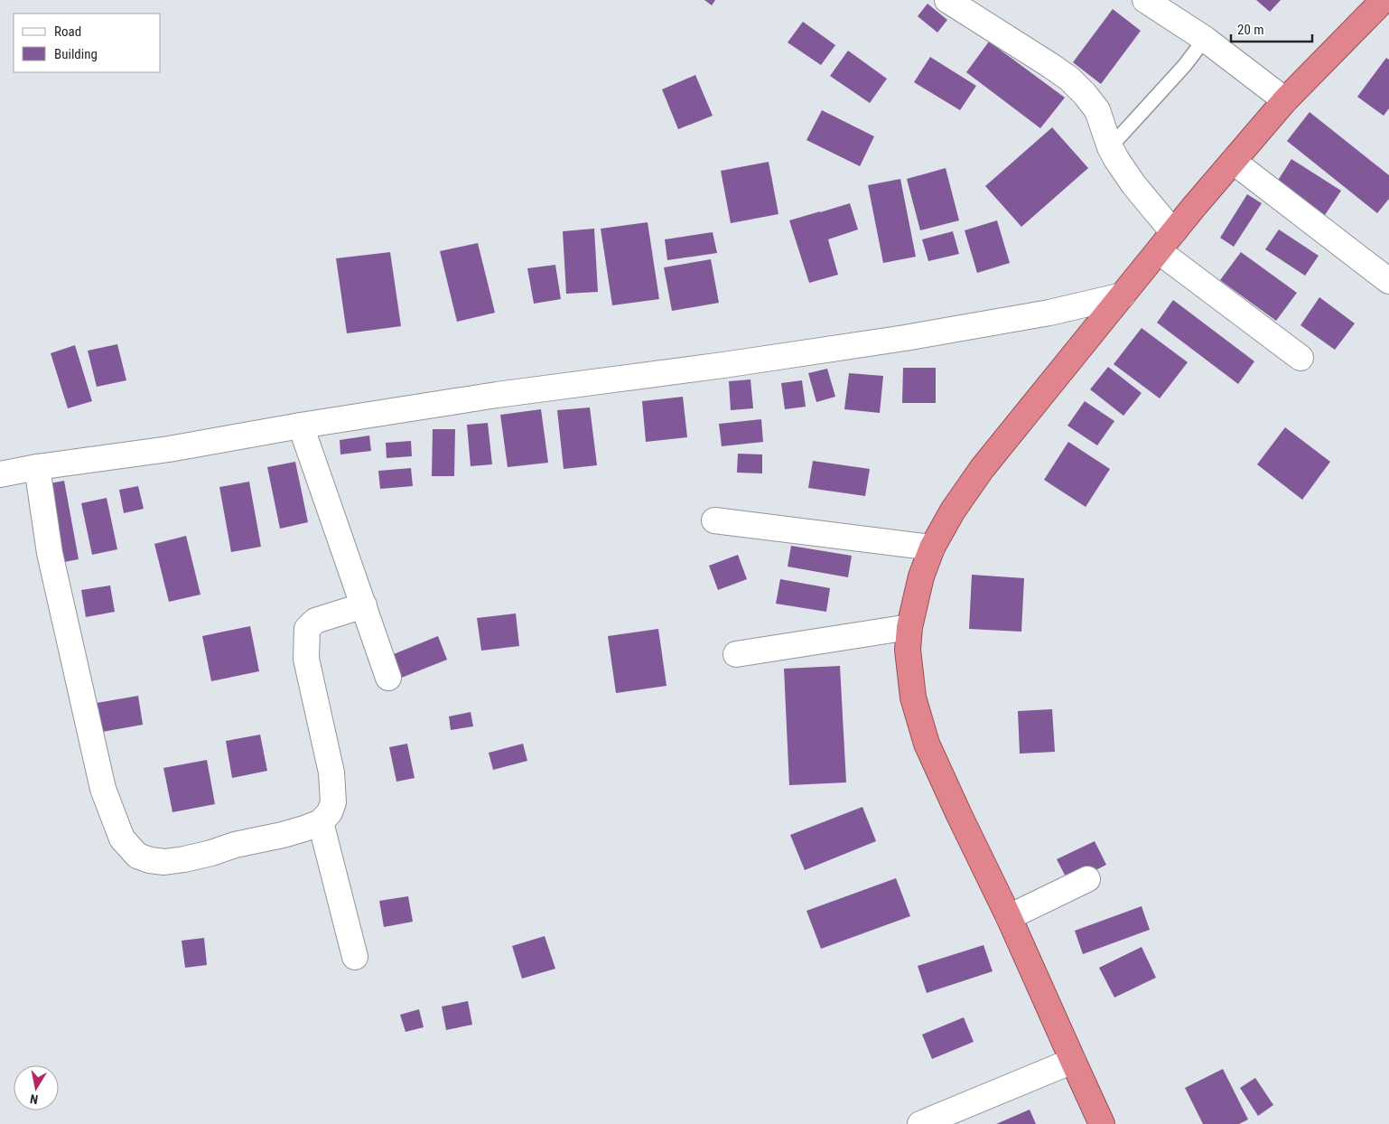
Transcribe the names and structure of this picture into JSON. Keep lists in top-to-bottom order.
{
  "legend": ["Road", "Building"],
  "scale_bar": "20 m",
  "north": "bottom"
}
